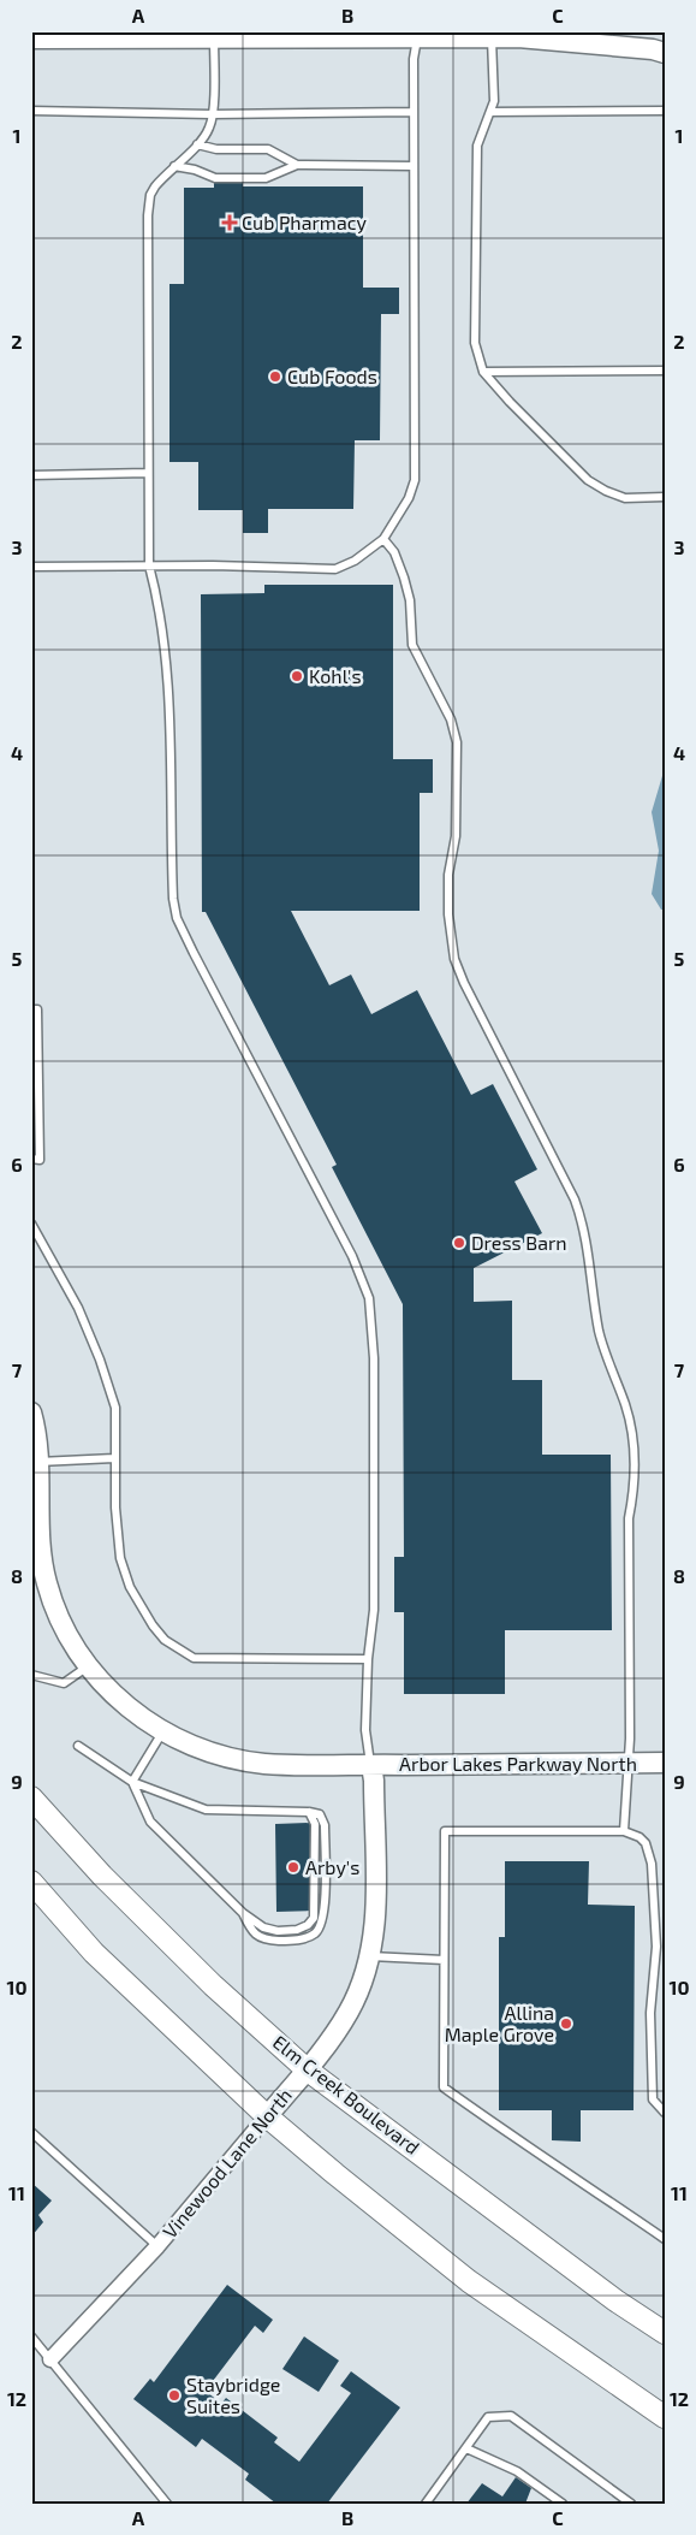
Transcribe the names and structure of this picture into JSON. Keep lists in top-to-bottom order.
{
  "streets": {
    "main road": ["Elm Creek Boulevard"],
    "street": ["Arbor Lakes Parkway North", "Vinewood Lane North"]
  },
  "crossings": [
    ["Arbor Lakes Parkway North", "Vinewood Lane North"],
    ["Elm Creek Boulevard", "Vinewood Lane North"]
  ],
  "places": {
    "health": ["Cub Pharmacy"],
    "other": [
      "Cub Foods",
      "Kohl's",
      "Dress Barn",
      "Arby's",
      "Allina Maple Grove",
      "Staybridge Suites"
    ]
  },
  "grid": {
    "columns": ["A", "B", "C"],
    "rows": [
      "1",
      "2",
      "3",
      "4",
      "5",
      "6",
      "7",
      "8",
      "9",
      "10",
      "11",
      "12"
    ]
  }
}
